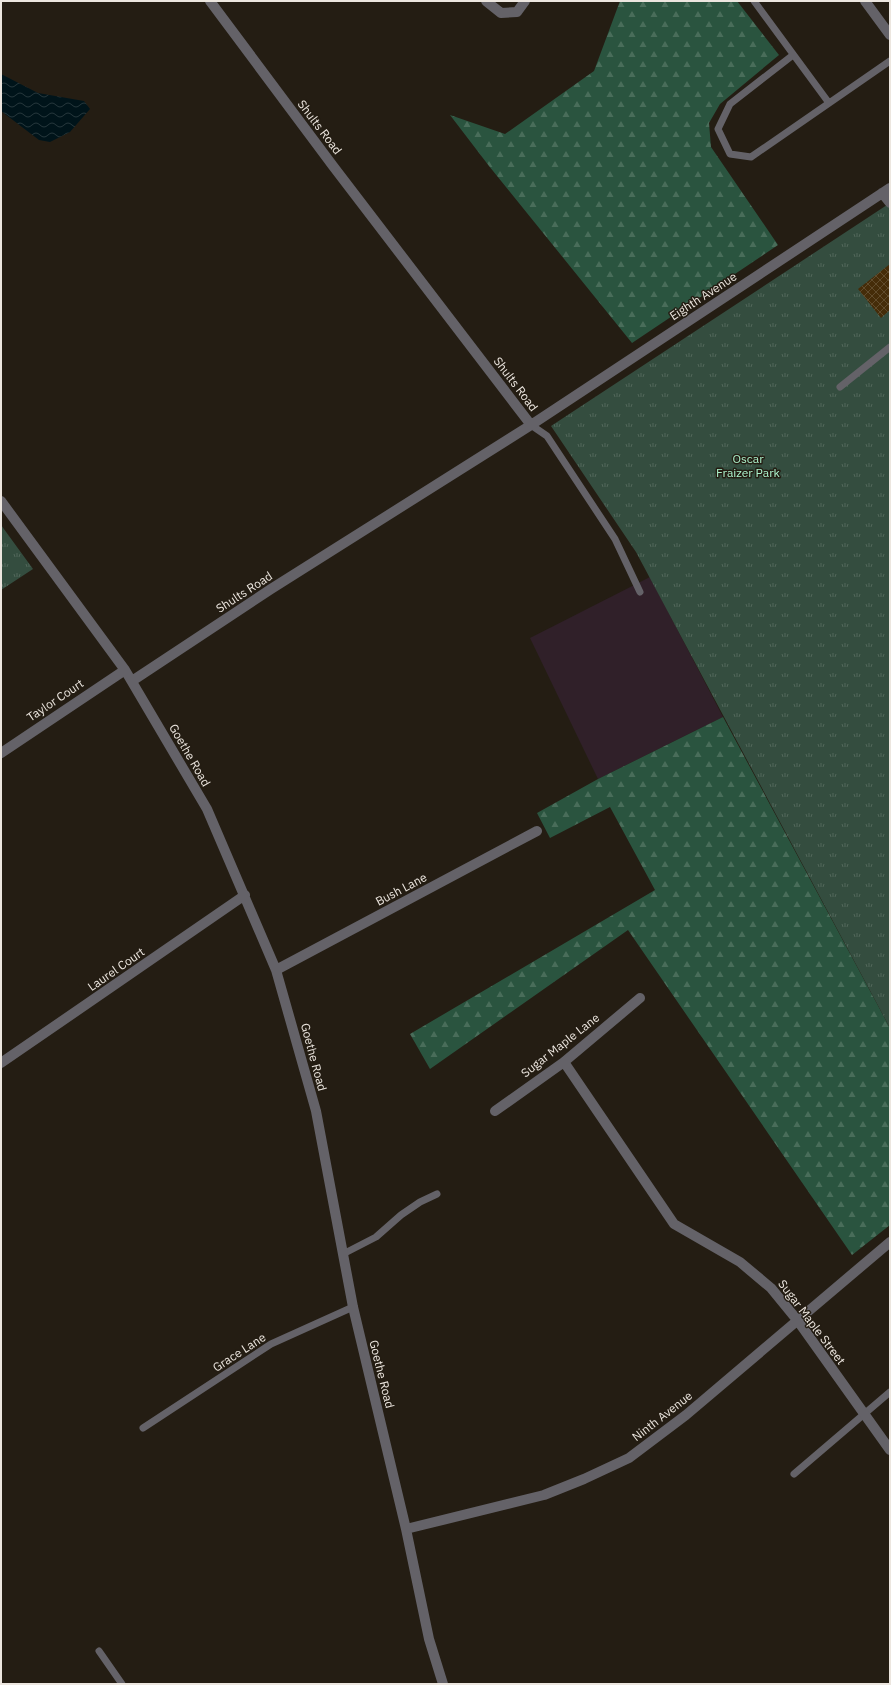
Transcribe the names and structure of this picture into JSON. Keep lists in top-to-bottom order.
{
  "streets": {
    "street": [
      "Shults Road",
      "Eighth Avenue",
      "Taylor Court",
      "Goethe Road",
      "Bush Lane",
      "Laurel Court",
      "Sugar Maple Lane",
      "Sugar Maple Street",
      "Ninth Avenue"
    ],
    "lane": ["Grace Lane"]
  },
  "crossings": [
    ["Shults Road", "Eighth Avenue"],
    ["Shults Road", "Goethe Road"],
    ["Taylor Court", "Goethe Road"],
    ["Goethe Road", "Bush Lane"],
    ["Goethe Road", "Laurel Court"],
    ["Goethe Road", "Grace Lane"],
    ["Goethe Road", "Ninth Avenue"],
    ["Sugar Maple Lane", "Sugar Maple Street"],
    ["Sugar Maple Street", "Ninth Avenue"]
  ],
  "parks": ["Oscar Fraizer Park"]
}
